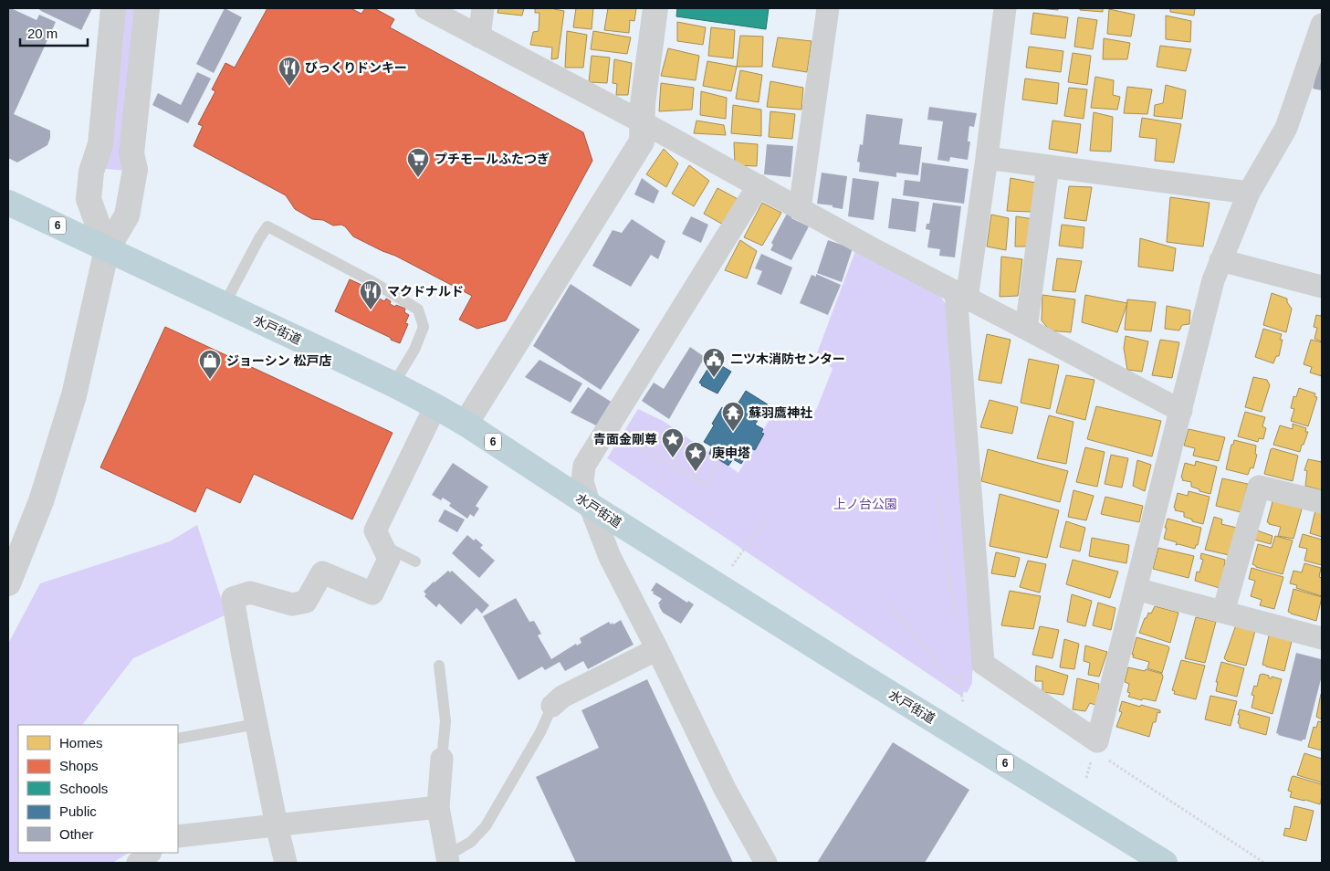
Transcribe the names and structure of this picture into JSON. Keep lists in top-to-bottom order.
{
  "streets": {
    "highway": ["6", "水戸街道"]
  },
  "parks": ["上ノ台公園"],
  "places": {
    "restaurant": ["びっくりドンキー", "マクドナルド"],
    "supermarket": ["プチモールふたつぎ"],
    "public building": ["二ツ木消防センター"],
    "shop": ["ジョーシン 松戸店"],
    "temple": ["蘇羽鷹神社"],
    "place": ["青面金剛尊", "庚申塔"]
  },
  "legend": [
    "Homes",
    "Shops",
    "Schools",
    "Public",
    "Other"
  ],
  "scale_bar": "20 m"
}
